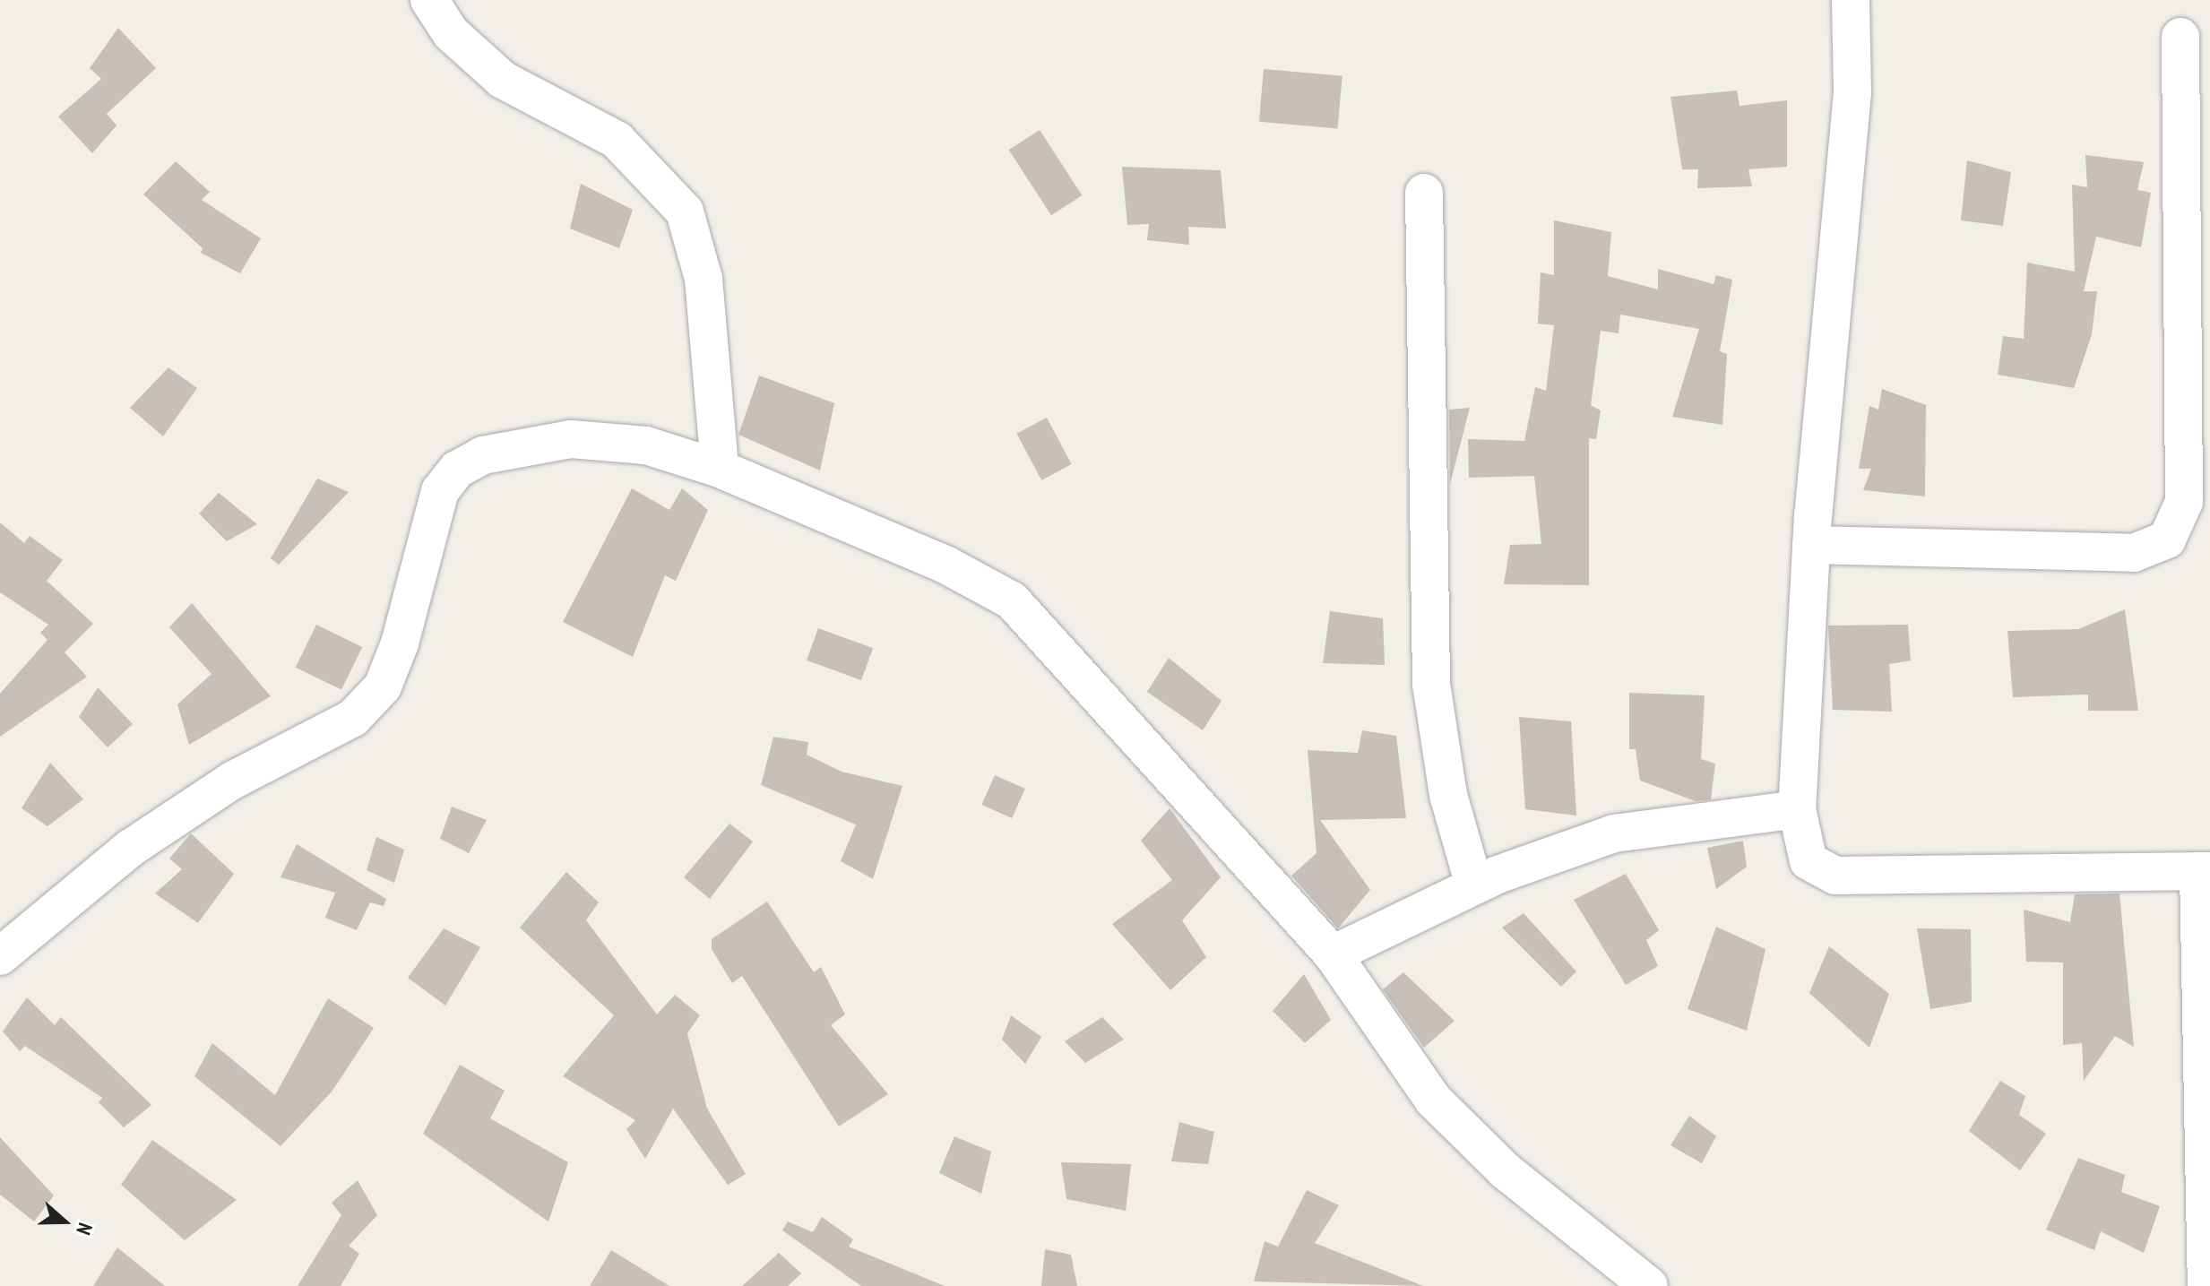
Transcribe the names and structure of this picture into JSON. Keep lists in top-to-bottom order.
{
  "north": "right"
}
